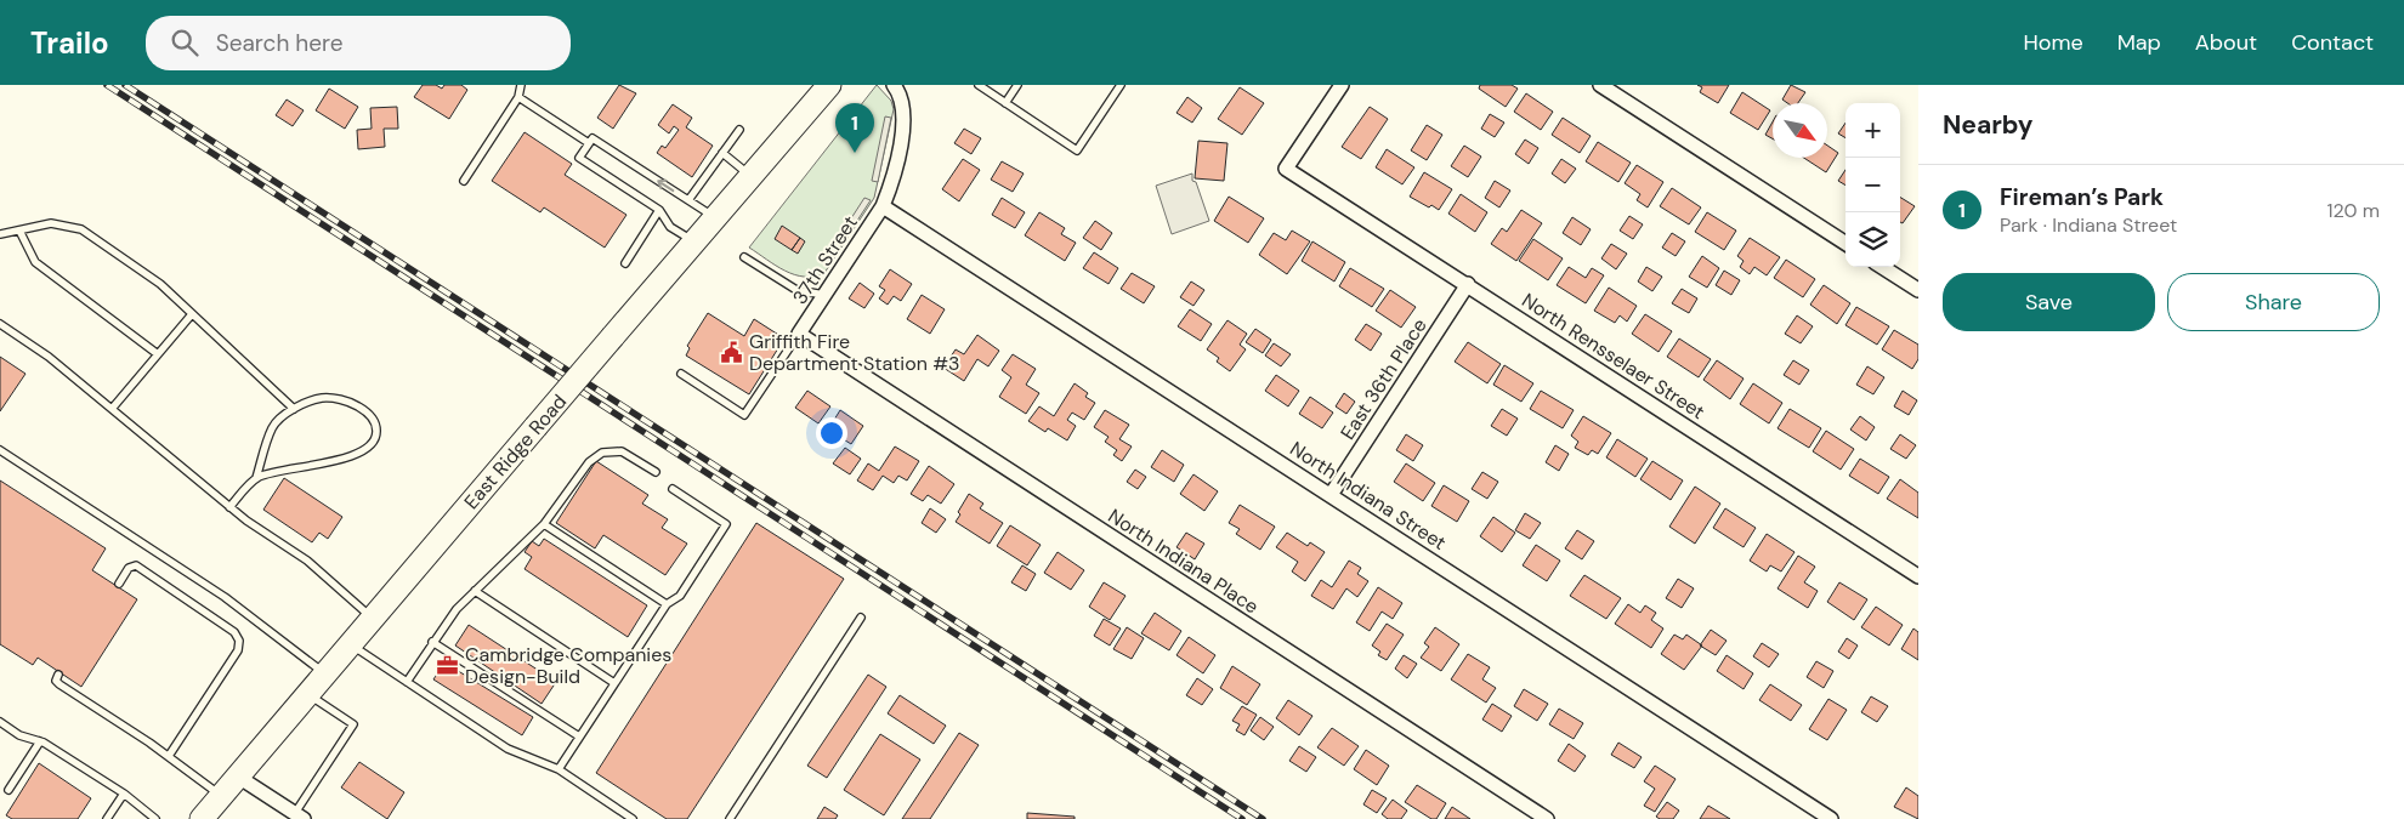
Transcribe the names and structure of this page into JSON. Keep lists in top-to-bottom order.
{
  "streets": {
    "main road": ["East Ridge Road"],
    "street": [
      "37th Street",
      "North Rensselaer Street",
      "East 36th Place",
      "North Indiana Street",
      "North Indiana Place"
    ]
  },
  "crossings": [
    ["37th Street", "North Indiana Street"],
    ["37th Street", "North Indiana Place"],
    ["North Rensselaer Street", "East 36th Place"],
    ["East 36th Place", "North Indiana Street"]
  ],
  "places": {
    "public building": ["Griffith Fire Department Station #3"],
    "office": ["Cambridge Companies Design-Build"]
  },
  "north": "bottom right",
  "page": {
    "header": "Trailo",
    "search": "Search here",
    "nav": [
      "Home",
      "Map",
      "About",
      "Contact"
    ],
    "heading": "Nearby",
    "map_buttons": ["+", "−"],
    "pins": "1",
    "list": [
      {
        "mark": "1",
        "name": "Fireman’s Park",
        "note": "Park · Indiana Street",
        "value": "120 m"
      }
    ],
    "buttons": ["Save", "Share"]
  }
}
